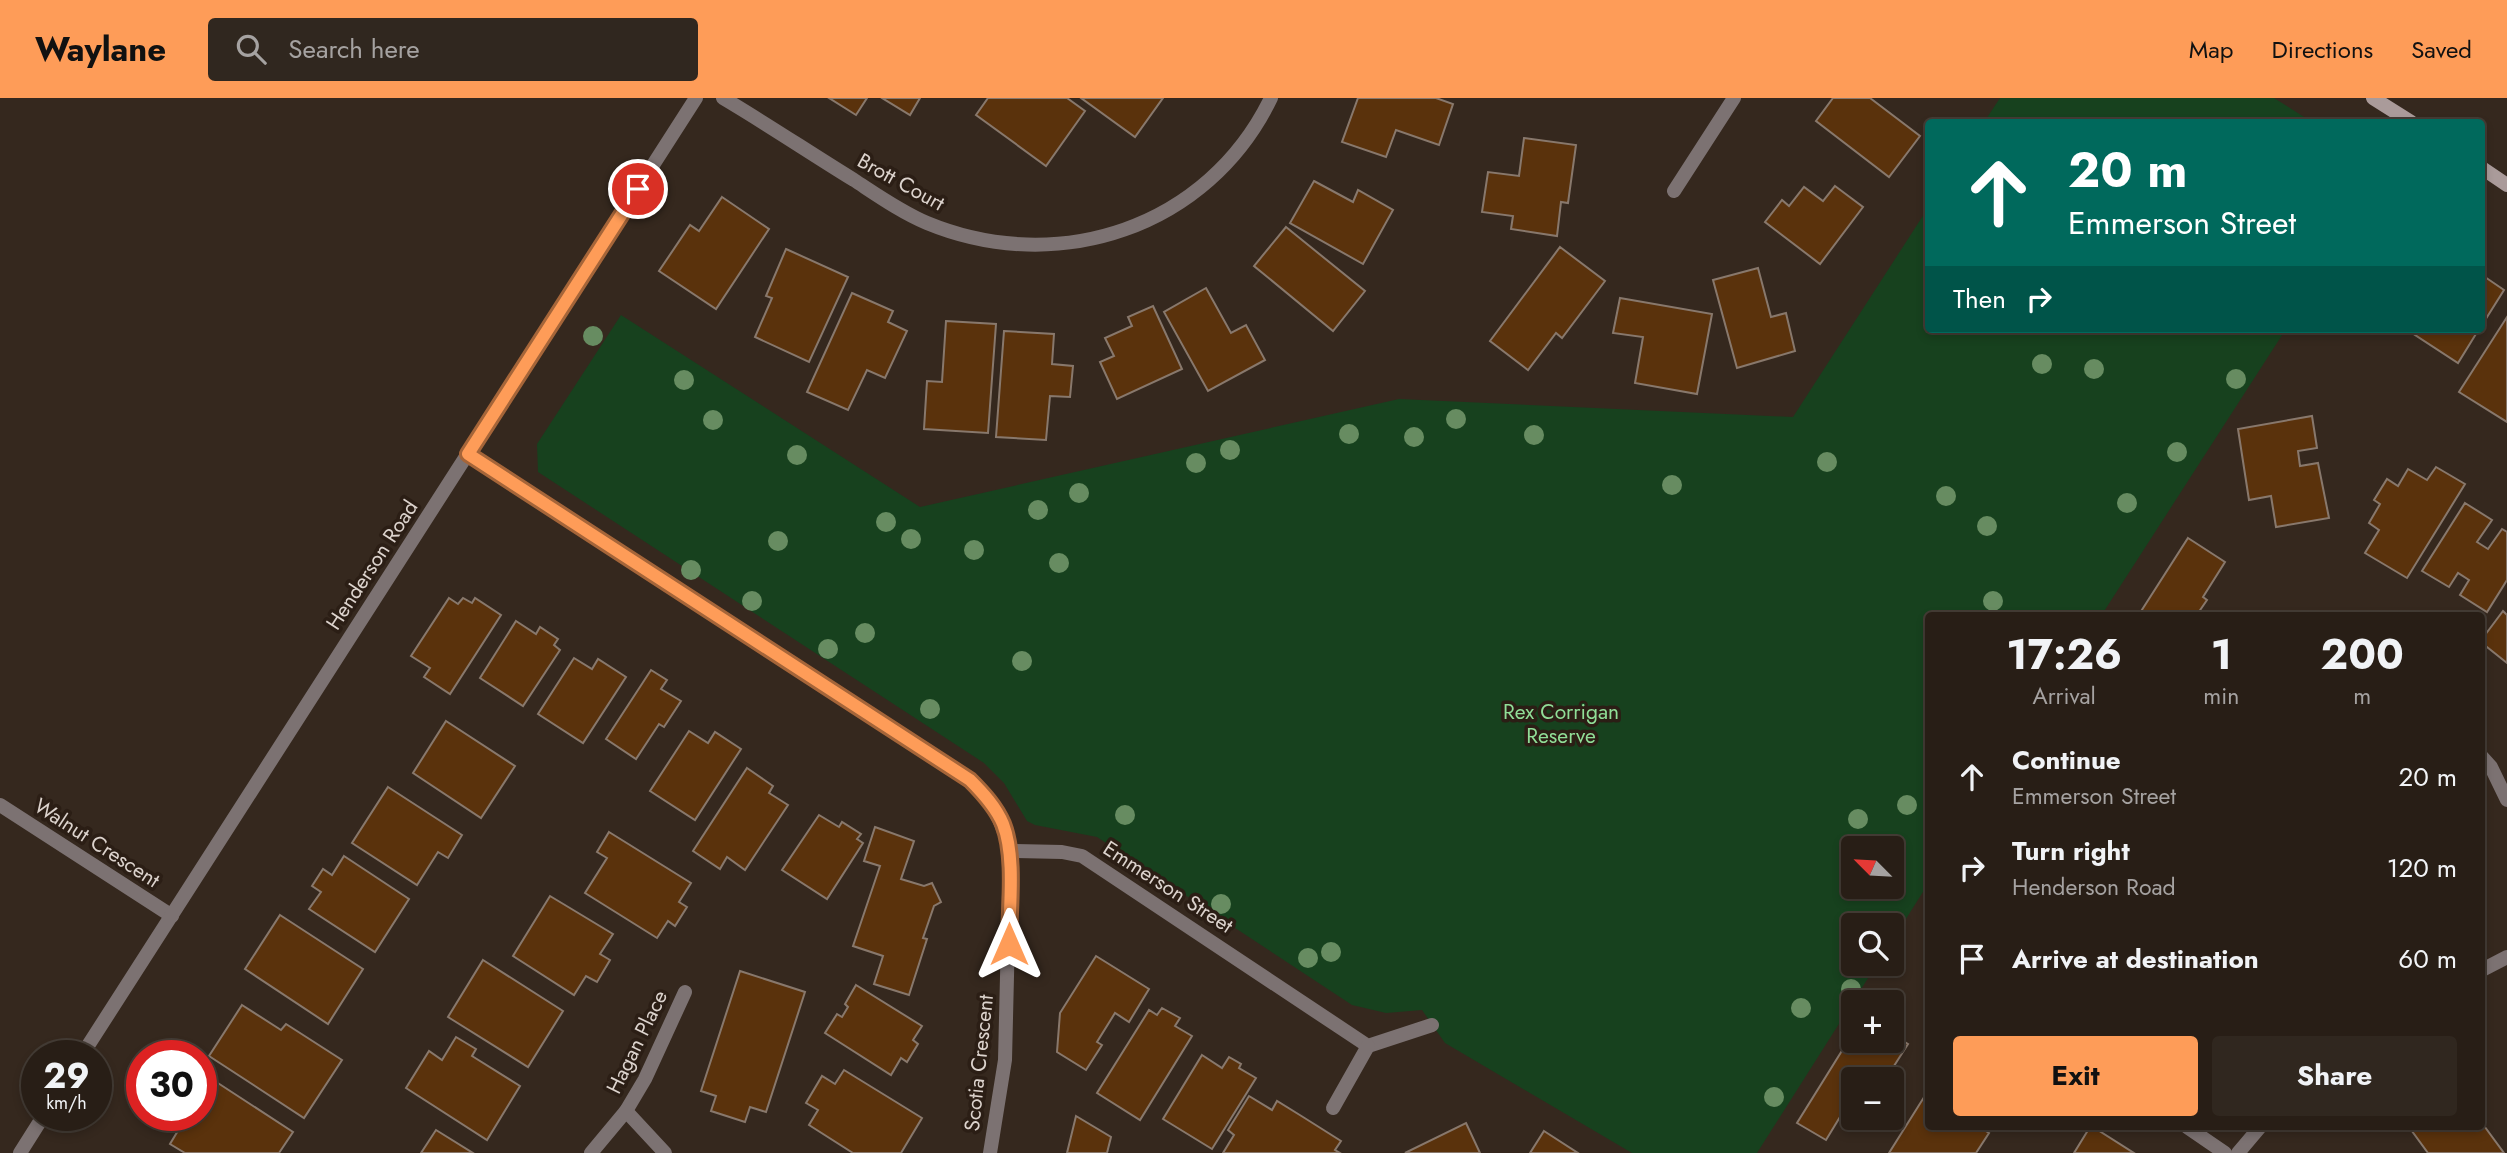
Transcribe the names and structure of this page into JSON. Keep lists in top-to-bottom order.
{
  "streets": {
    "street": [
      "Brott Court",
      "Henderson Road",
      "Walnut Crescent",
      "Emmerson Street",
      "Hagan Place",
      "Scotia Crescent"
    ]
  },
  "crossings": [
    ["Henderson Road", "Walnut Crescent"],
    ["Emmerson Street", "Scotia Crescent"]
  ],
  "parks": ["Rex Corrigan Reserve"],
  "north": "top left",
  "page": {
    "header": "Waylane",
    "search": "Search here",
    "nav": ["Map", "Directions", "Saved"],
    "turn": ["20 m", "Emmerson Street"],
    "then": "Then",
    "eta": [
      "17:26",
      "Arrival",
      "1",
      "min",
      "200",
      "m"
    ],
    "list": [
      {
        "name": "Continue",
        "note": "Emmerson Street",
        "value": "20 m"
      },
      {
        "name": "Turn right",
        "note": "Henderson Road",
        "value": "120 m"
      },
      {
        "name": "Arrive at destination",
        "value": "60 m"
      }
    ],
    "map_buttons": ["+", "−"],
    "buttons": ["Exit", "Share"],
    "speed": "29 km/h",
    "limit": "30"
  }
}
